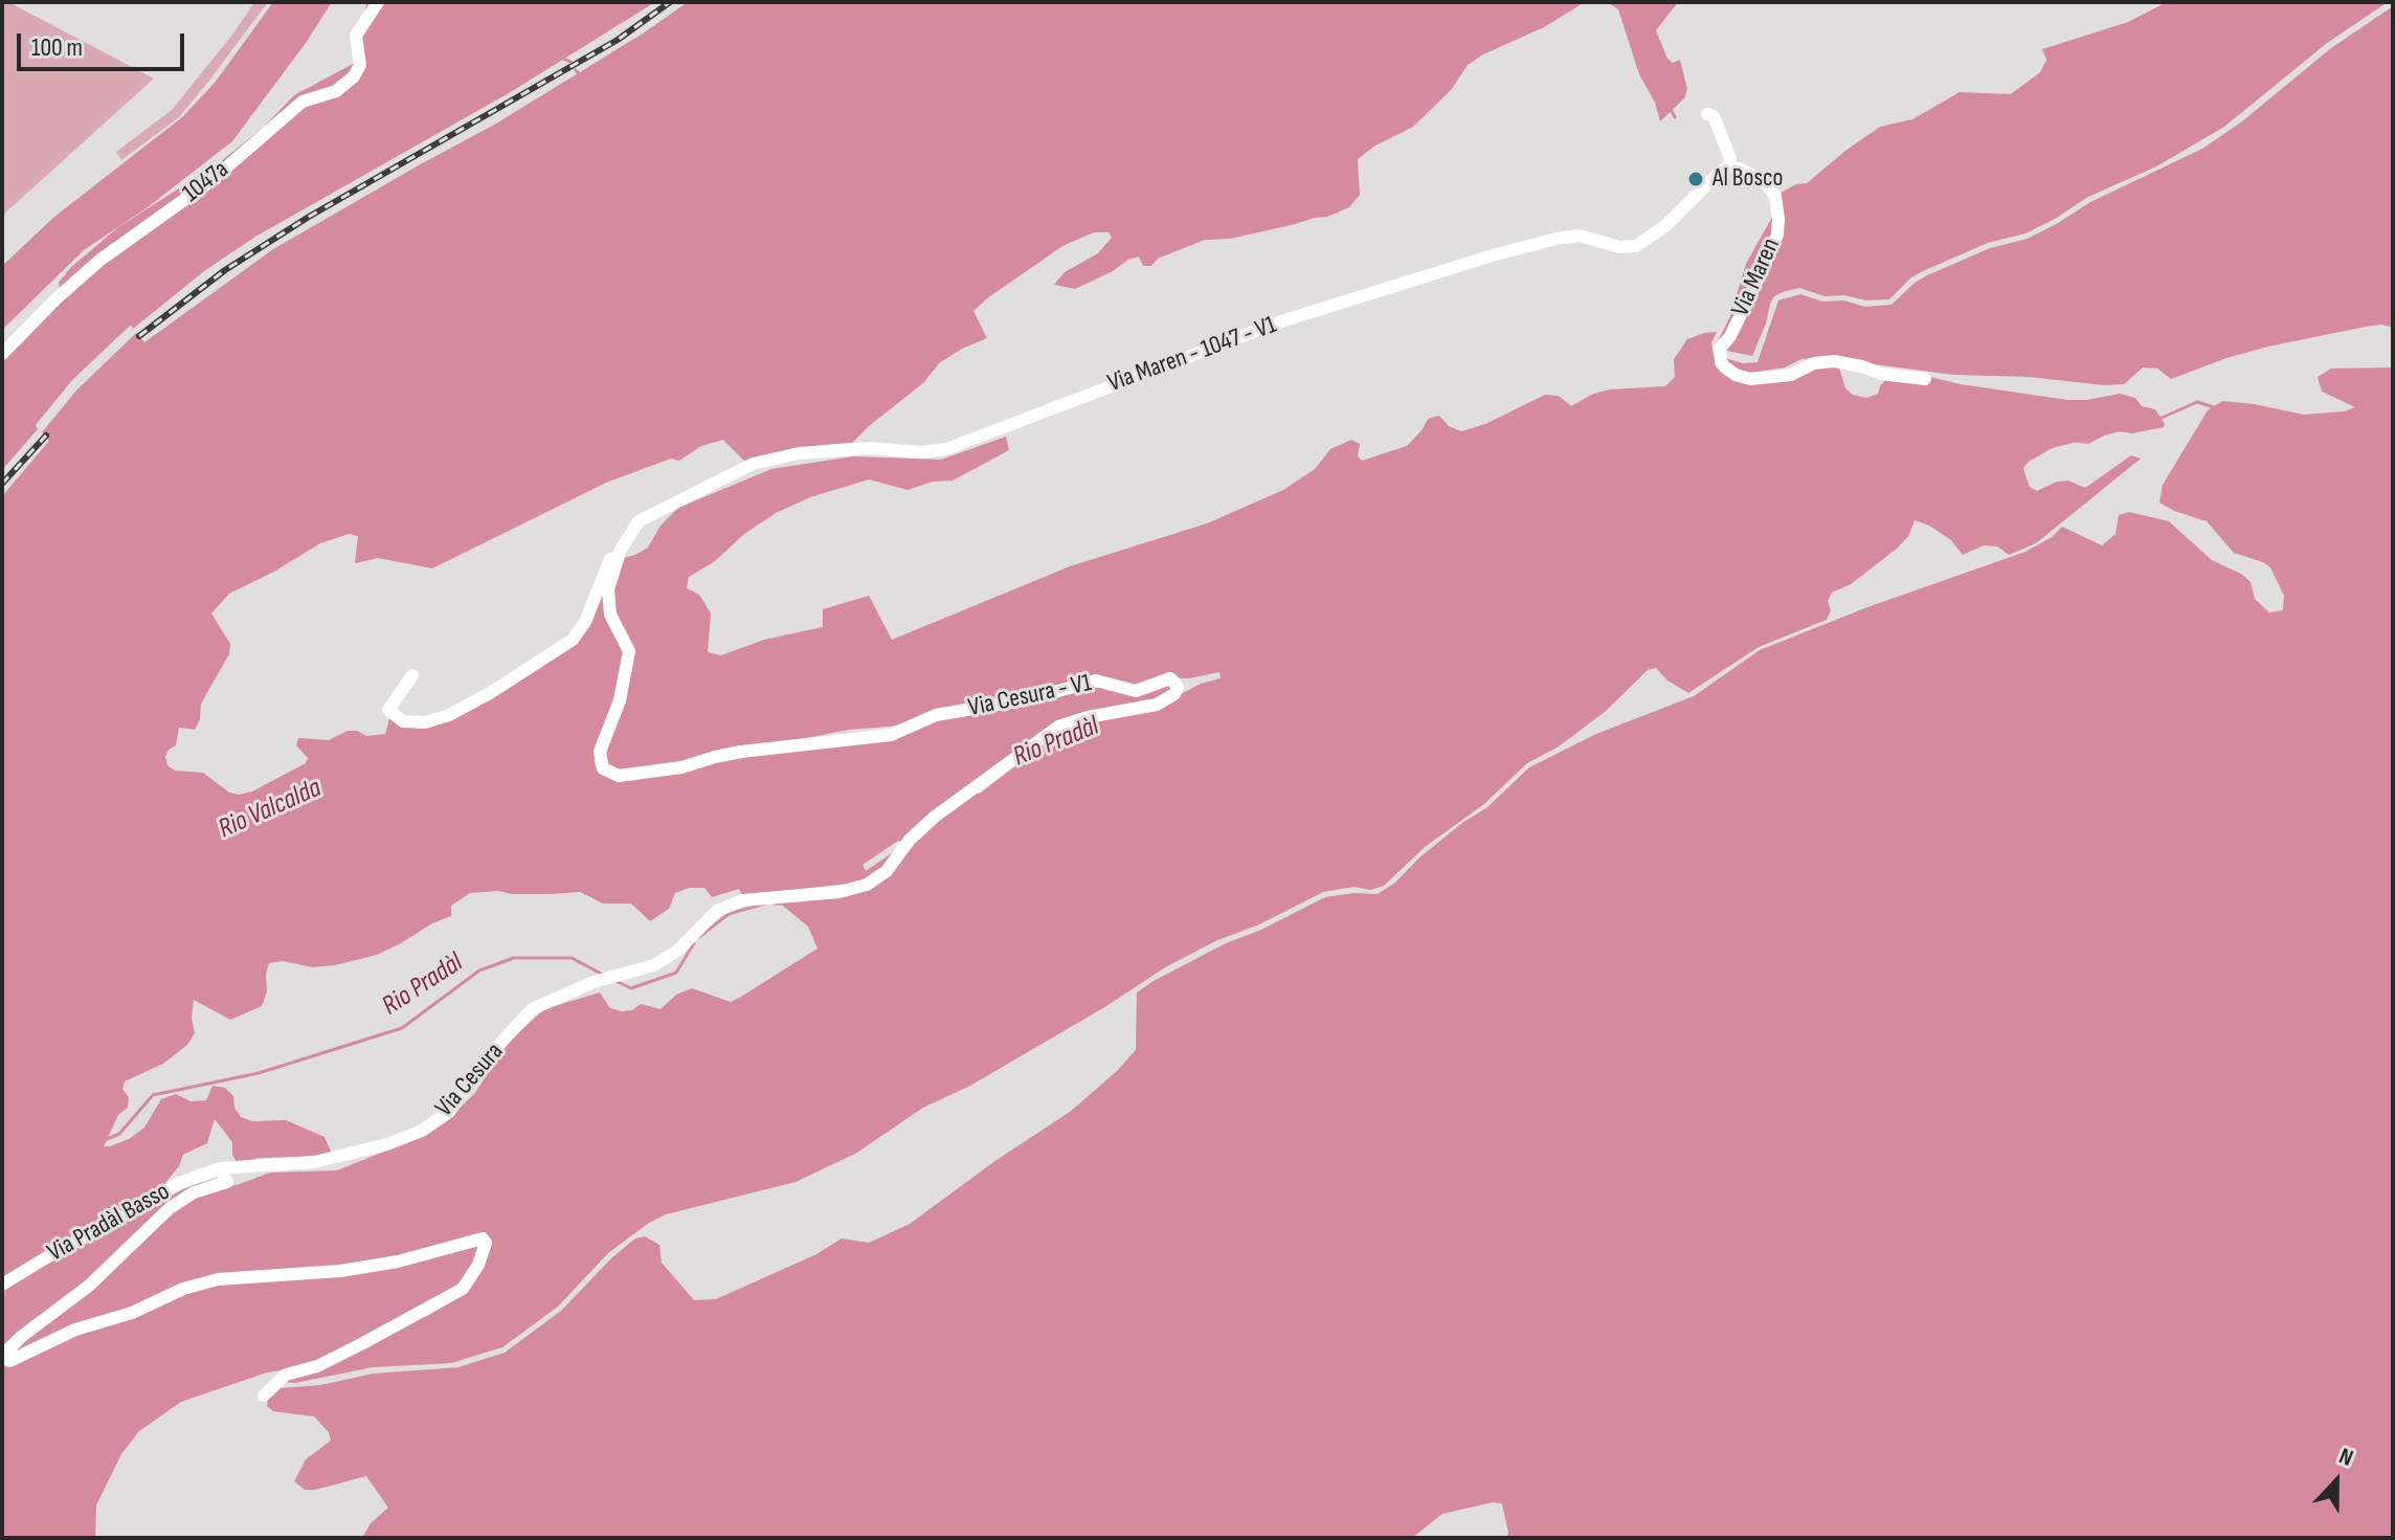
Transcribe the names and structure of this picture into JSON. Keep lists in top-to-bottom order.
{
  "streets": {
    "street": [
      "1047a",
      "Via Maren",
      "Via Maren - 1047 - V1",
      "Via Cesura - V1",
      "Via Cesura",
      "Via Pradàl Basso"
    ]
  },
  "crossings": [
    ["Via Maren", "Via Maren - 1047 - V1"],
    ["Via Maren - 1047 - V1", "Via Cesura - V1"],
    ["Via Cesura - V1", "Via Cesura"],
    ["Via Cesura", "Via Pradàl Basso"]
  ],
  "water": ["Rio Pradàl", "Rio Valcalda"],
  "places": ["Al Bosco"],
  "scale_bar": "100 m",
  "north": "top"
}
